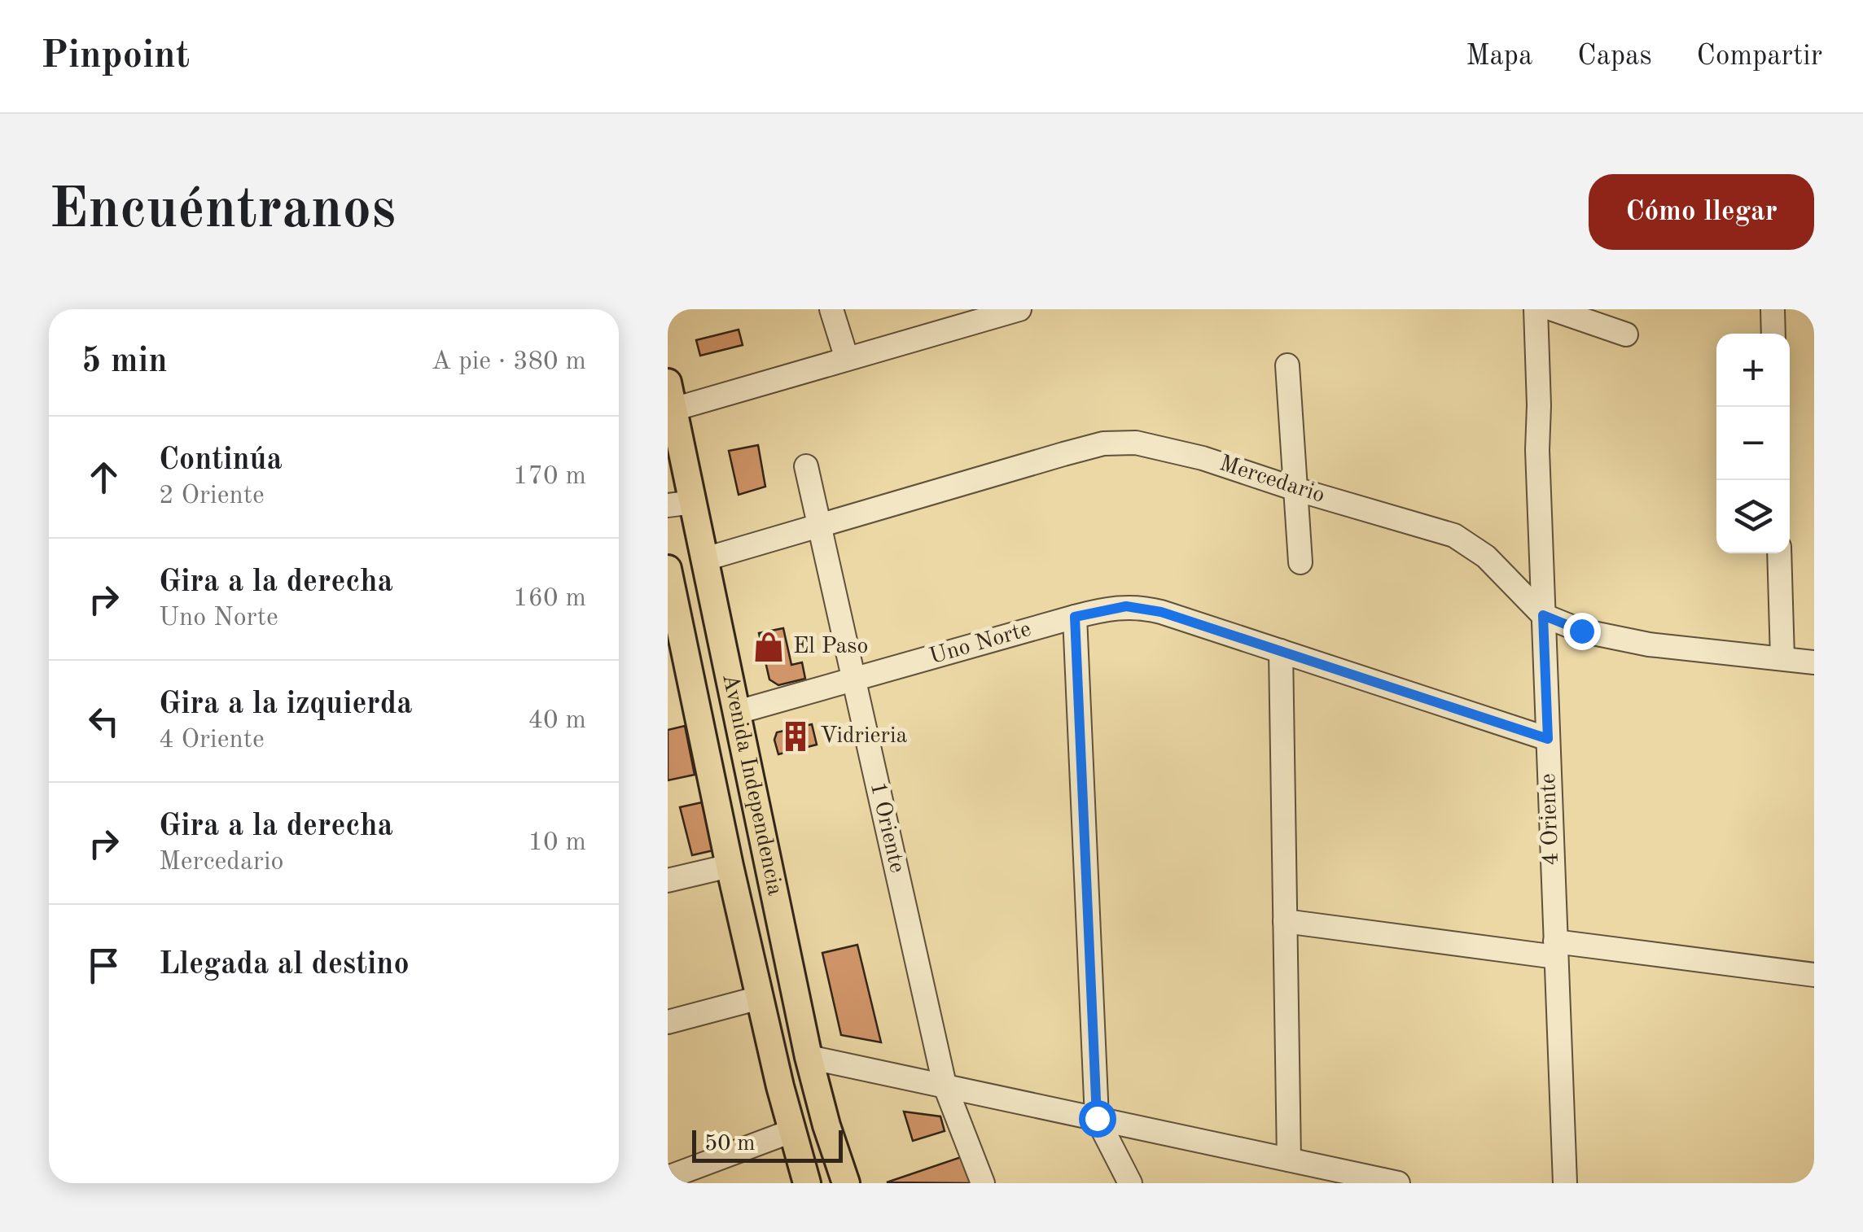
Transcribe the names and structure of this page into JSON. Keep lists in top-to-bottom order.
{
  "streets": {
    "main road": ["Avenida Independencia"],
    "street": [
      "Mercedario",
      "Uno Norte",
      "4 Oriente",
      "1 Oriente"
    ]
  },
  "crossings": [
    ["Mercedario", "Avenida Independencia"],
    ["Mercedario", "4 Oriente"],
    ["Mercedario", "1 Oriente"],
    ["Uno Norte", "Avenida Independencia"],
    ["Uno Norte", "4 Oriente"],
    ["Uno Norte", "1 Oriente"]
  ],
  "places": {
    "shop": ["El Paso"],
    "building": ["Vidrieria"]
  },
  "scale_bar": "50 m",
  "page": {
    "header": "Pinpoint",
    "nav": ["Mapa", "Capas", "Compartir"],
    "buttons": "Cómo llegar",
    "title": "Encuéntranos",
    "heading": ["5 min", "A pie · 380 m"],
    "map_buttons": ["+", "−"],
    "list": [
      ["Continúa", "2 Oriente", "170 m"],
      ["Gira a la derecha", "Uno Norte", "160 m"],
      ["Gira a la izquierda", "4 Oriente", "40 m"],
      ["Gira a la derecha", "Mercedario", "10 m"],
      "Llegada al destino"
    ],
    "scale": "50 m"
  }
}
